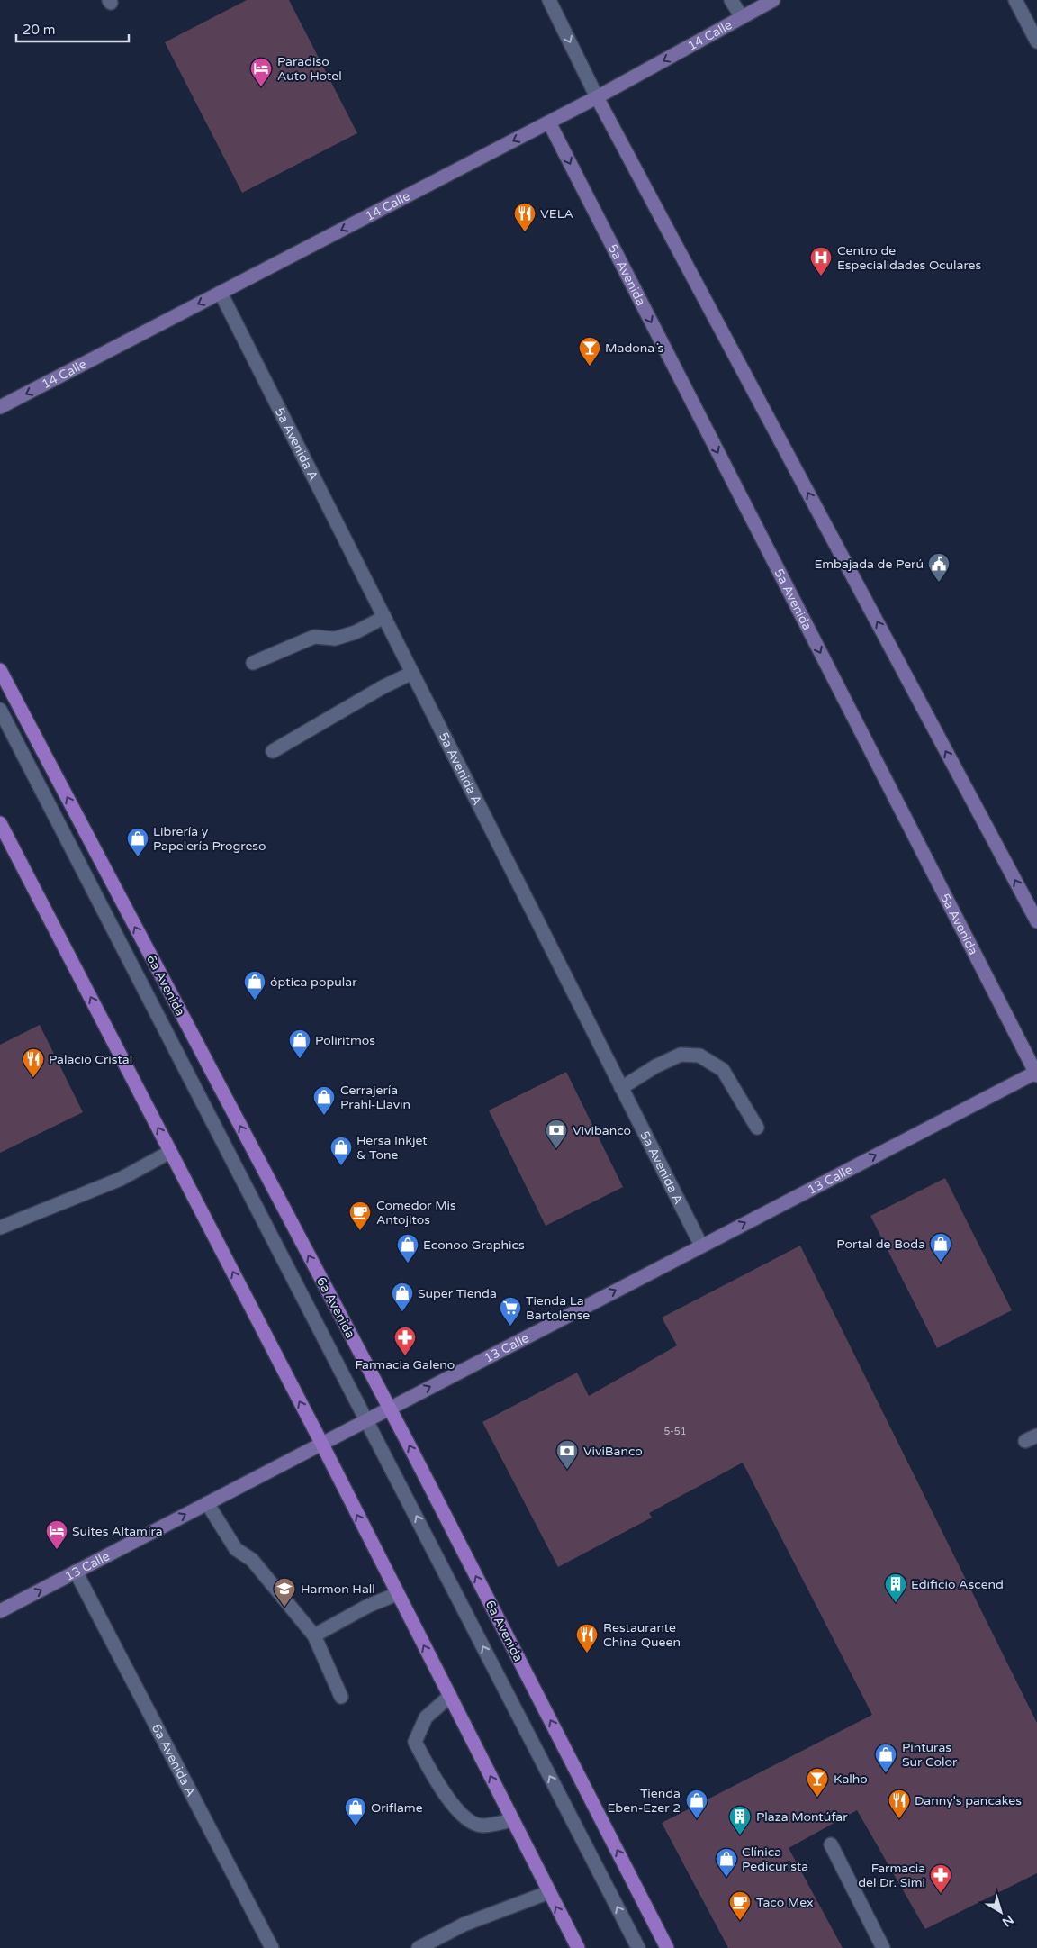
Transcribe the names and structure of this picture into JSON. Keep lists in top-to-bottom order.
{
  "streets": {
    "main road": ["6a Avenida"],
    "street": [
      "14 Calle",
      "5a Avenida",
      "5a Avenida A",
      "13 Calle",
      "6a Avenida A"
    ]
  },
  "crossings": [
    ["14 Calle", "5a Avenida"],
    ["14 Calle", "5a Avenida A"],
    ["5a Avenida", "13 Calle"],
    ["5a Avenida A", "13 Calle"],
    ["6a Avenida", "13 Calle"],
    ["13 Calle", "6a Avenida A"]
  ],
  "one_way": ["14 Calle", "13 Calle"],
  "places": {
    "hotel": ["Paradiso Auto Hotel", "Suites Altamira"],
    "restaurant": [
      "VELA",
      "Palacio Cristal",
      "Restaurante China Queen",
      "Danny's pancakes"
    ],
    "hospital": ["Centro de Especialidades Oculares"],
    "bar": ["Madona´s", "Kalho"],
    "public building": ["Embajada de Perú"],
    "shop": [
      "Librería y Papelería Progreso",
      "óptica popular",
      "Poliritmos",
      "Cerrajería Prahl-Llavin",
      "Hersa Inkjet & Tone",
      "Portal de Boda",
      "Econoo Graphics",
      "Super Tienda",
      "Pinturas Sur Color",
      "Tienda Eben-Ezer 2",
      "Oriflame",
      "Clínica Pedicurista"
    ],
    "bank": ["Vivibanco", "ViviBanco"],
    "cafe": ["Comedor Mis Antojitos", "Taco Mex"],
    "supermarket": ["Tienda La Bartolense"],
    "pharmacy": ["Farmacia Galeno", "Farmacia del Dr. Simi"],
    "building": ["Edificio Ascend", "Plaza Montúfar"],
    "school or university": ["Harmon Hall"]
  },
  "house_numbers": ["5-51"],
  "scale_bar": "20 m",
  "north": "bottom right"
}
